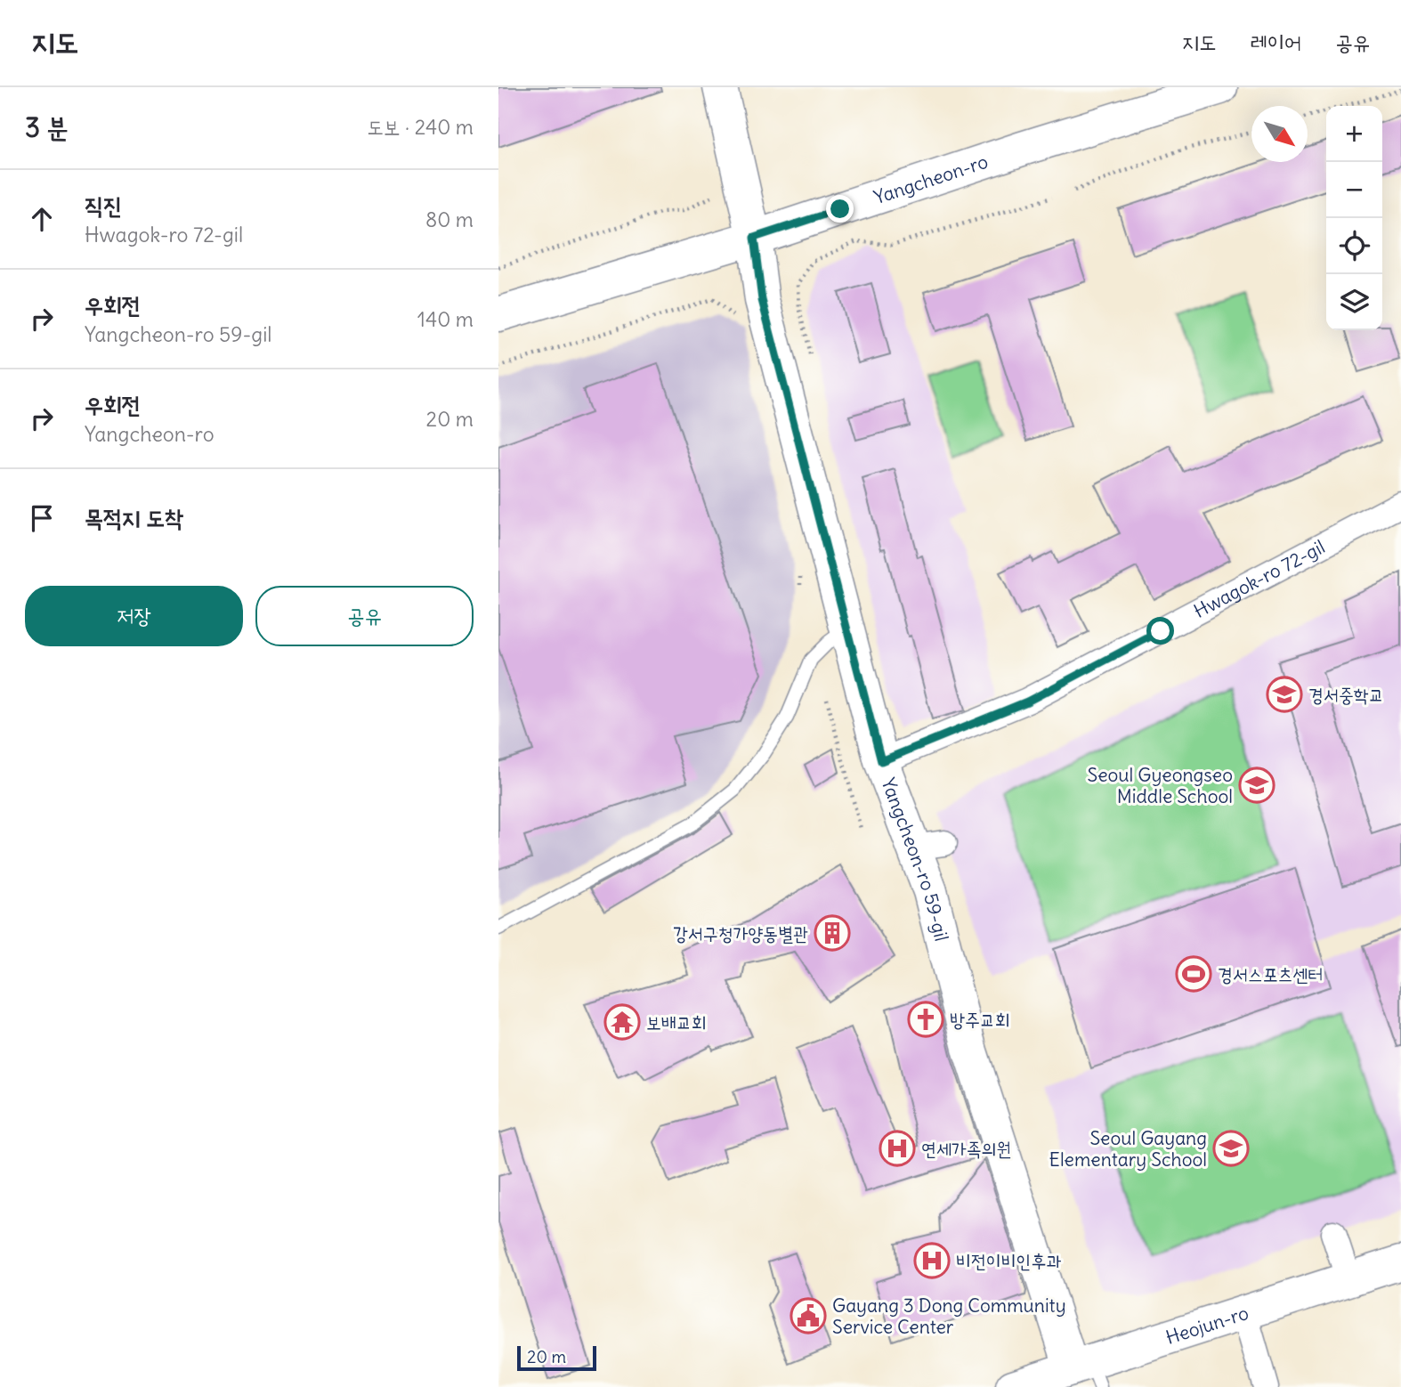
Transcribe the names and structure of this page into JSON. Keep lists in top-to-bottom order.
{
  "streets": {
    "street": [
      "Yangcheon-ro",
      "Hwagok-ro 72-gil",
      "Yangcheon-ro 59-gil",
      "Heojun-ro"
    ]
  },
  "crossings": [
    ["Yangcheon-ro", "Yangcheon-ro 59-gil"],
    ["Hwagok-ro 72-gil", "Yangcheon-ro 59-gil"],
    ["Yangcheon-ro 59-gil", "Heojun-ro"]
  ],
  "places": {
    "school or university": ["경서중학교", "Seoul Gyeongseo Middle School", "Seoul Gayang Elementary School"],
    "building": ["강서구청가양동별관"],
    "sports": ["경서스포츠센터"],
    "church": ["방주교회"],
    "temple": ["보배교회"],
    "hospital": ["연세가족의원", "비전이비인후과"],
    "public building": ["Gayang 3 Dong Community Service Center"]
  },
  "scale_bar": "20 m",
  "north": "bottom right",
  "page": {
    "header": "지도",
    "nav": ["지도", "레이어", "공유"],
    "heading": ["3 분", "도보 · 240 m"],
    "map_buttons": ["+", "−"],
    "list": [
      ["직진", "Hwagok-ro 72-gil", "80 m"],
      ["우회전", "Yangcheon-ro 59-gil", "140 m"],
      ["우회전", "Yangcheon-ro", "20 m"],
      "목적지 도착"
    ],
    "buttons": ["저장", "공유"],
    "scale": "20 m"
  }
}
